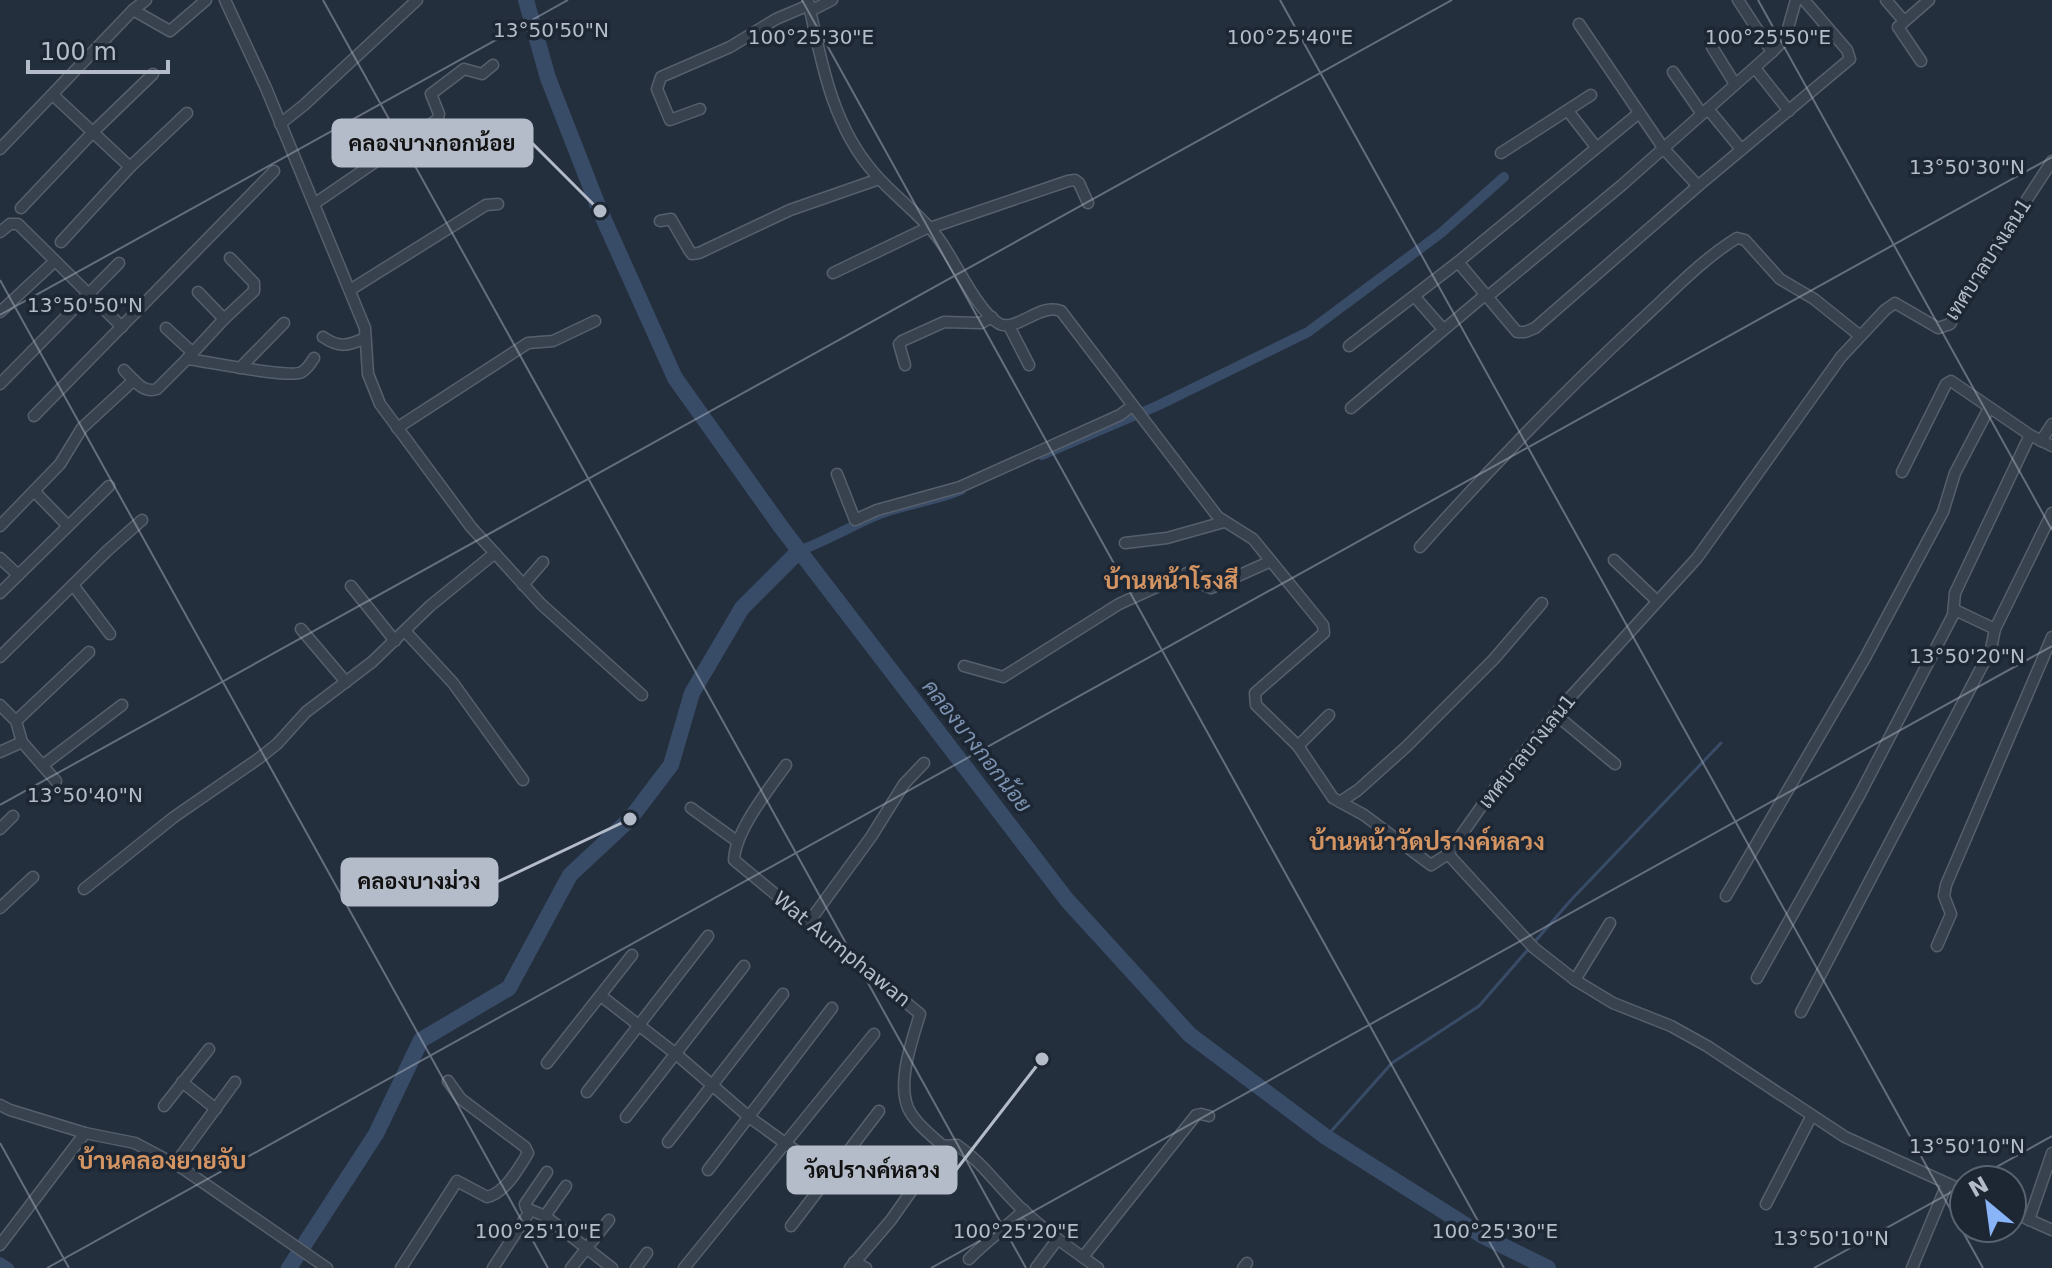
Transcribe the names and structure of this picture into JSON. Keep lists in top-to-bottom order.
{
  "streets": {
    "street": ["เทศบาลบางเลน1", "Wat Aumphawan"]
  },
  "districts": ["บ้านหน้าโรงสี", "บ้านหน้าวัดปรางค์หลวง", "บ้านคลองยายจับ"],
  "water": ["คลองบางกอกน้อย"],
  "places": ["คลองบางกอกน้อย", "คลองบางม่วง", "วัดปรางค์หลวง"],
  "scale_bar": "100 m",
  "north": "top left",
  "coordinates": [
    "13°50'50\"N",
    "100°25'30\"E",
    "100°25'40\"E",
    "100°25'50\"E",
    "13°50'30\"N",
    "13°50'20\"N",
    "13°50'40\"N",
    "13°50'10\"N",
    "100°25'10\"E",
    "100°25'20\"E"
  ]
}
